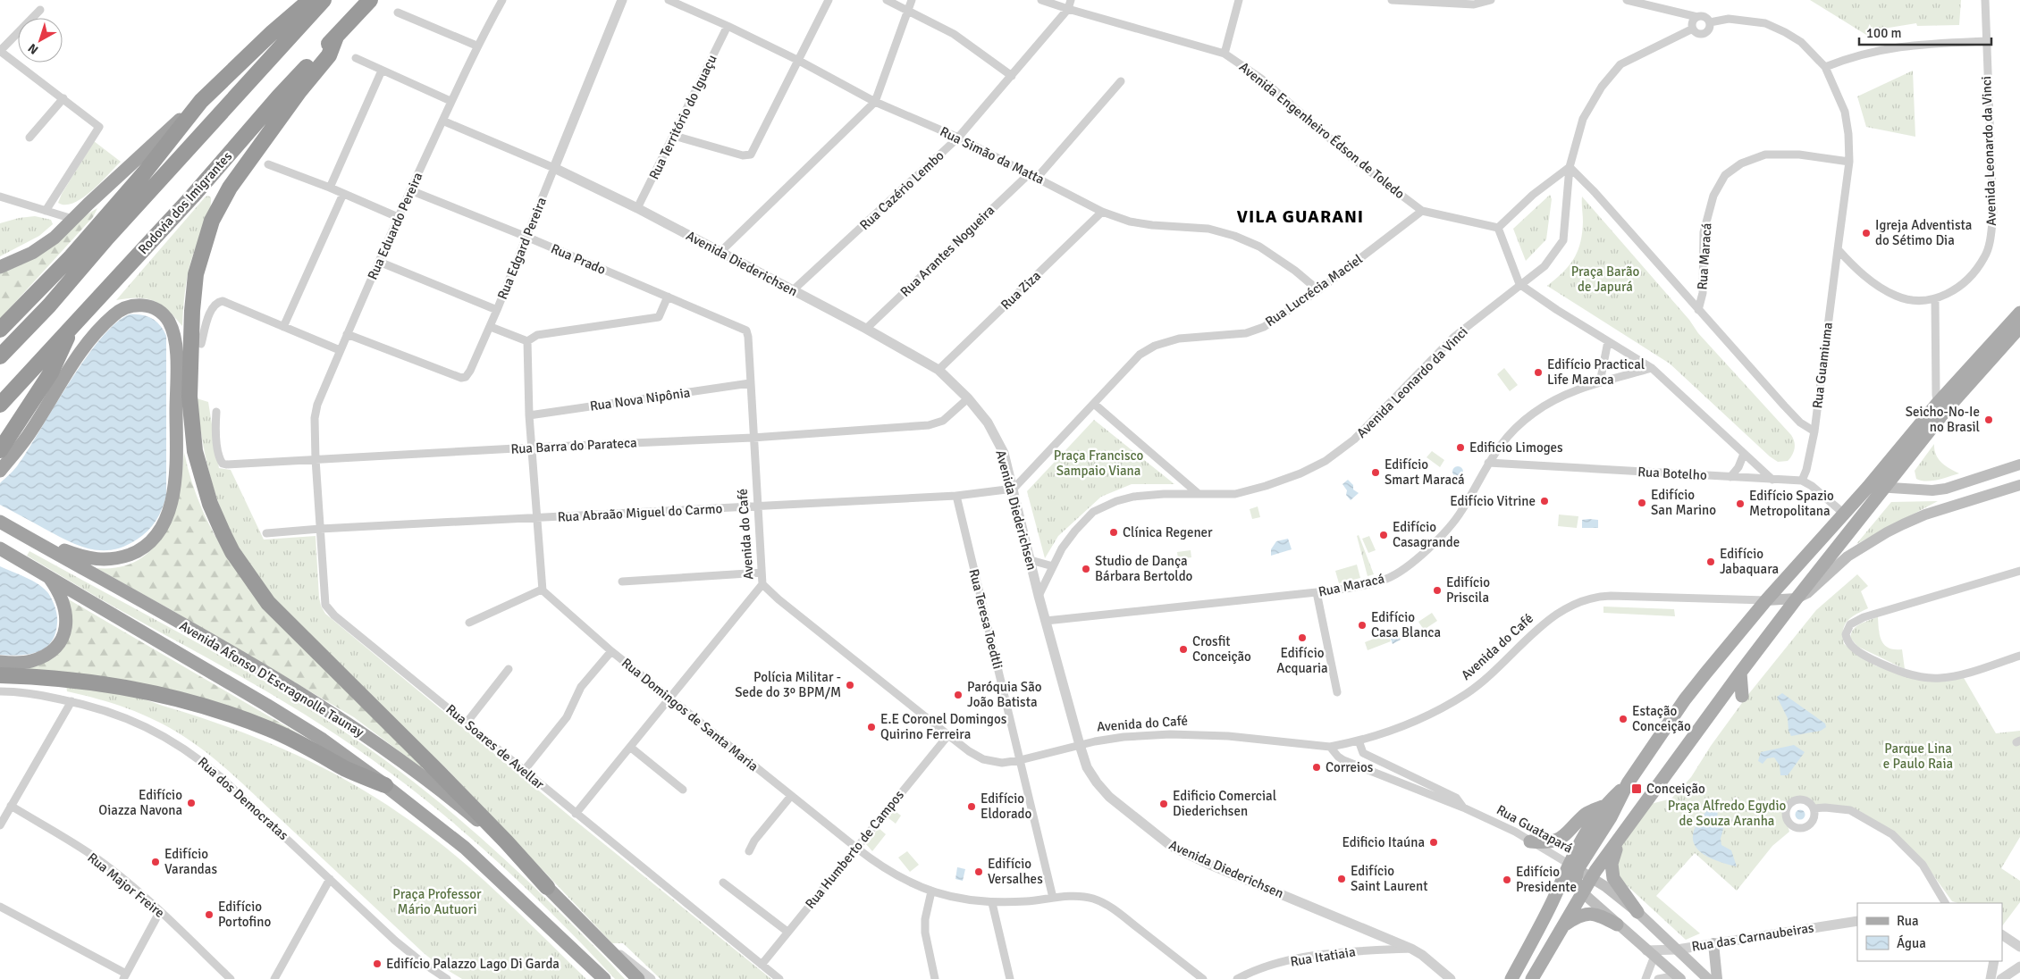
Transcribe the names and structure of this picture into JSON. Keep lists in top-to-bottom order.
{
  "streets": {
    "highway": ["Rodovia dos Imigrantes", "Avenida Afonso D'Escragnolle Taunay"],
    "main road": ["Avenida do Café", "Rua Guatapará"],
    "street": [
      "Rua Território do Iguaçu",
      "Avenida Engenheiro Édson de Toledo",
      "Avenida Leonardo da Vinci",
      "Rua Simão da Matta",
      "Rua Cazério Lembo",
      "Rua Eduardo Pereira",
      "Rua Edgard Pereira",
      "Rua Arantes Nogueira",
      "Rua Maracá",
      "Rua Prado",
      "Avenida Diederichsen",
      "Rua Ziza",
      "Rua Lucrécia Maciel",
      "Rua Guamiuma",
      "Rua Nova Nipônia",
      "Rua Barra do Parateca",
      "Rua Botelho",
      "Rua Abraão Miguel do Carmo",
      "Rua Teresa Toedtli",
      "Rua Domingos de Santa Maria",
      "Rua Soares de Avellar",
      "Rua dos Democratas",
      "Rua Humberto de Campos",
      "Rua Major Freire",
      "Rua das Carnaubeiras",
      "Rua Itatiaia"
    ]
  },
  "crossings": [
    ["Rua Território do Iguaçu", "Rua Simão da Matta"],
    ["Rua Território do Iguaçu", "Avenida Diederichsen"],
    ["Avenida Engenheiro Édson de Toledo", "Rua Cazério Lembo"],
    ["Avenida Engenheiro Édson de Toledo", "Rua Lucrécia Maciel"],
    ["Avenida Leonardo da Vinci", "Avenida Diederichsen"],
    ["Avenida Leonardo da Vinci", "Rua Guamiuma"],
    ["Rua Simão da Matta", "Rua Cazério Lembo"],
    ["Rua Simão da Matta", "Rua Arantes Nogueira"],
    ["Rua Simão da Matta", "Rua Ziza"],
    ["Rua Simão da Matta", "Rua Lucrécia Maciel"],
    ["Rua Cazério Lembo", "Avenida Diederichsen"],
    ["Rua Eduardo Pereira", "Rua Edgard Pereira"],
    ["Rua Eduardo Pereira", "Rua Prado"],
    ["Rua Eduardo Pereira", "Avenida Diederichsen"],
    ["Rua Eduardo Pereira", "Rua Barra do Parateca"],
    ["Rua Eduardo Pereira", "Rua Soares de Avellar"],
    ["Rua Edgard Pereira", "Rua Prado"],
    ["Rua Edgard Pereira", "Avenida Diederichsen"],
    ["Rua Arantes Nogueira", "Avenida Diederichsen"],
    ["Rua Maracá", "Avenida Diederichsen"],
    ["Rua Maracá", "Rua Botelho"],
    ["Rua Prado", "Avenida do Café"],
    ["Avenida Diederichsen", "Rua Ziza"],
    ["Avenida Diederichsen", "Rua Lucrécia Maciel"],
    ["Avenida Diederichsen", "Rua Barra do Parateca"],
    ["Avenida Diederichsen", "Rua Abraão Miguel do Carmo"],
    ["Avenida Diederichsen", "Avenida do Café"],
    ["Avenida Diederichsen", "Rua Itatiaia"],
    ["Rua Lucrécia Maciel", "Rua Abraão Miguel do Carmo"],
    ["Rua Guamiuma", "Rua Botelho"],
    ["Rua Nova Nipônia", "Avenida do Café"],
    ["Rua Barra do Parateca", "Avenida do Café"],
    ["Rua Barra do Parateca", "Rua Soares de Avellar"],
    ["Rua Abraão Miguel do Carmo", "Avenida do Café"],
    ["Rua Abraão Miguel do Carmo", "Rua Teresa Toedtli"],
    ["Rua Abraão Miguel do Carmo", "Rua Soares de Avellar"],
    ["Avenida do Café", "Rua Teresa Toedtli"],
    ["Avenida do Café", "Rua Guatapará"],
    ["Avenida do Café", "Rua Humberto de Campos"],
    ["Rua Teresa Toedtli", "Rua Domingos de Santa Maria"],
    ["Rua Domingos de Santa Maria", "Rua Humberto de Campos"],
    ["Rua Soares de Avellar", "Rua Humberto de Campos"],
    ["Rua Guatapará", "Rua das Carnaubeiras"]
  ],
  "districts": ["VILA GUARANI"],
  "parks": [
    "Praça Barão de Japurá",
    "Praça Francisco Sampaio Viana",
    "Parque Lina e Paulo Raia",
    "Praça Alfredo Egydio de Souza Aranha",
    "Praça Professor Mário Autuori"
  ],
  "places": {
    "other": [
      "Igreja Adventista do Sétimo Dia",
      "Edifício Practical Life Maraca",
      "Seicho-No-Ie no Brasil",
      "Edificio Limoges",
      "Edifício Smart Maracá",
      "Edifício Vitrine",
      "Edifício San Marino",
      "Edifício Spazio Metropolitana",
      "Clínica Regener",
      "Edifício Casagrande",
      "Edifício Jabaquara",
      "Studio de Dança Bárbara Bertoldo",
      "Edifício Priscila",
      "Edifício Casa Blanca",
      "Edifício Acquaria",
      "Crosfit Conceição",
      "Polícia Militar - Sede do 3º BPM/M",
      "Paróquia São João Batista",
      "Estação Conceição",
      "E.E Coronel Domingos Quirino Ferreira",
      "Correios",
      "Edifício Oiazza Navona",
      "Edificio Comercial Diederichsen",
      "Edifício Eldorado",
      "Edificio Itaúna",
      "Edifício Varandas",
      "Edifício Versalhes",
      "Edifício Saint Laurent",
      "Edifício Presidente",
      "Edifício Portofino",
      "Edifício Palazzo Lago Di Garda"
    ],
    "transit": ["Conceição"]
  },
  "legend": ["Rua", "Água"],
  "scale_bar": "100 m",
  "north": "bottom left"
}
